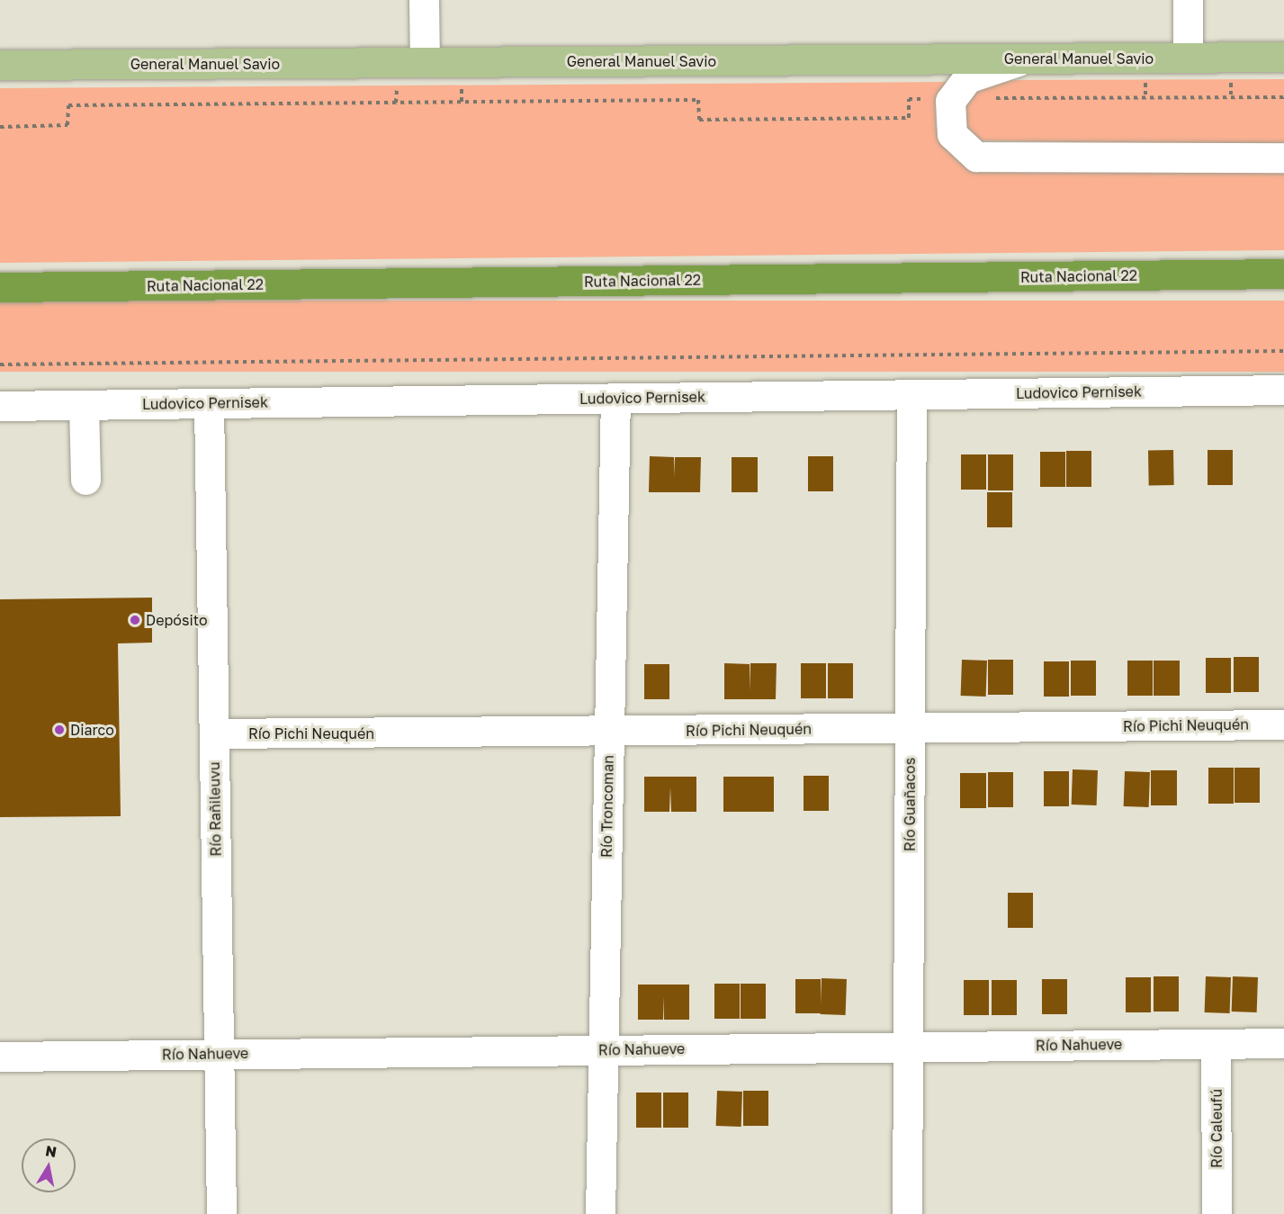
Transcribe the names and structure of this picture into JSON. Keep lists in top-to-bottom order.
{
  "streets": {
    "highway": ["Ruta Nacional 22"],
    "main road": ["General Manuel Savio"],
    "street": [
      "Ludovico Pernisek",
      "Río Pichi Neuquén",
      "Río Guañacos",
      "Río Troncoman",
      "Río Rañileuvu",
      "Río Nahueve",
      "Río Caleufú"
    ]
  },
  "crossings": [
    ["Ludovico Pernisek", "Río Guañacos"],
    ["Ludovico Pernisek", "Río Troncoman"],
    ["Ludovico Pernisek", "Río Rañileuvu"],
    ["Río Pichi Neuquén", "Río Guañacos"],
    ["Río Pichi Neuquén", "Río Troncoman"],
    ["Río Pichi Neuquén", "Río Rañileuvu"],
    ["Río Guañacos", "Río Nahueve"],
    ["Río Troncoman", "Río Nahueve"],
    ["Río Rañileuvu", "Río Nahueve"],
    ["Río Nahueve", "Río Caleufú"]
  ],
  "places": ["Depósito", "Diarco"],
  "north": "top"
}
